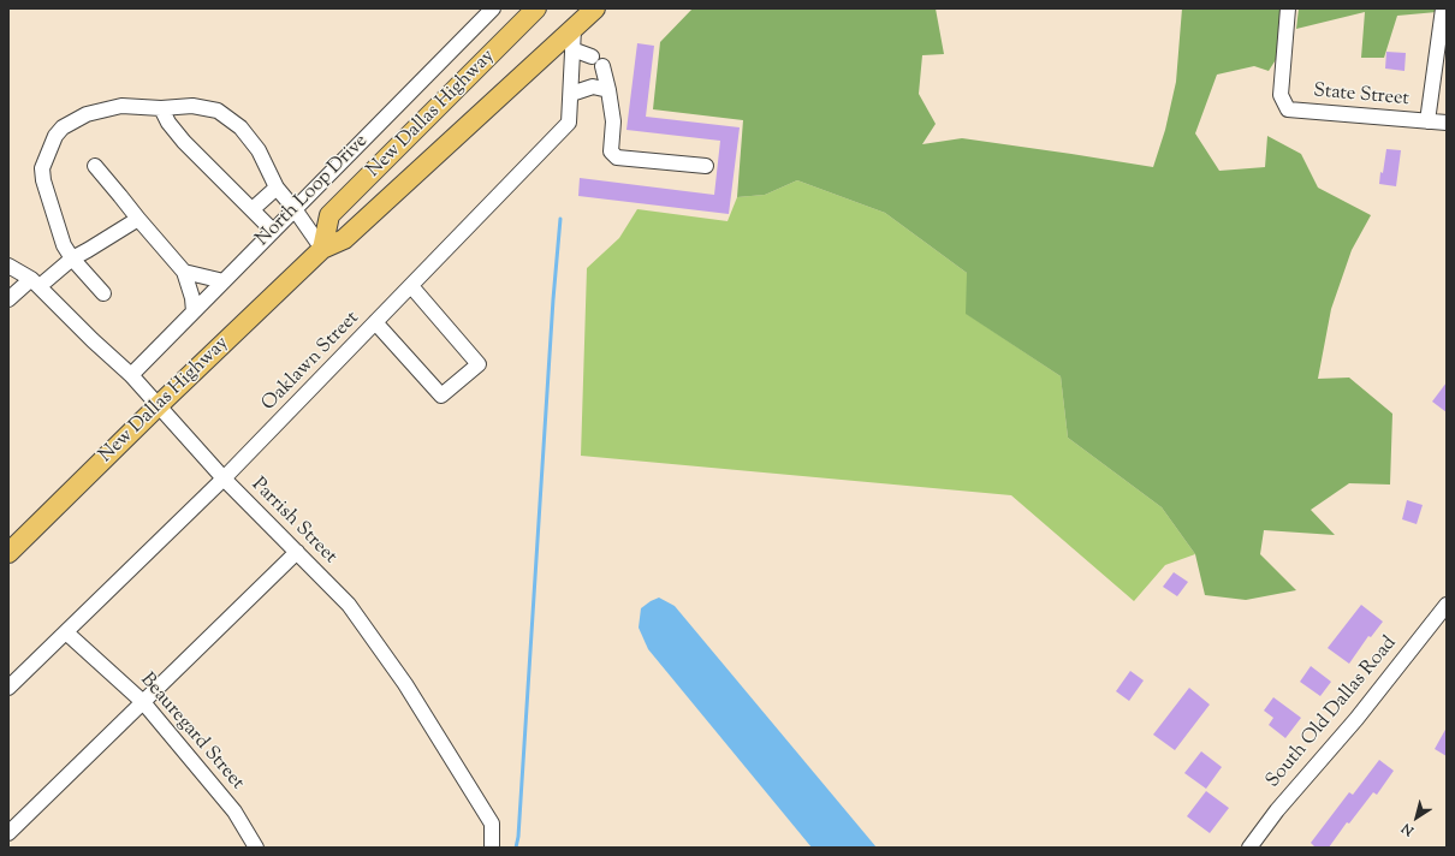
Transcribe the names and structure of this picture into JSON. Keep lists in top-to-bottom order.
{
  "streets": {
    "main road": ["New Dallas Highway"],
    "street": [
      "State Street",
      "North Loop Drive",
      "Oaklawn Street",
      "Parrish Street",
      "South Old Dallas Road",
      "Beauregard Street"
    ]
  },
  "crossings": [
    ["New Dallas Highway", "Oaklawn Street"],
    ["New Dallas Highway", "Parrish Street"],
    ["North Loop Drive", "Parrish Street"],
    ["Oaklawn Street", "Parrish Street"],
    ["Oaklawn Street", "Beauregard Street"]
  ],
  "north": "bottom left"
}
